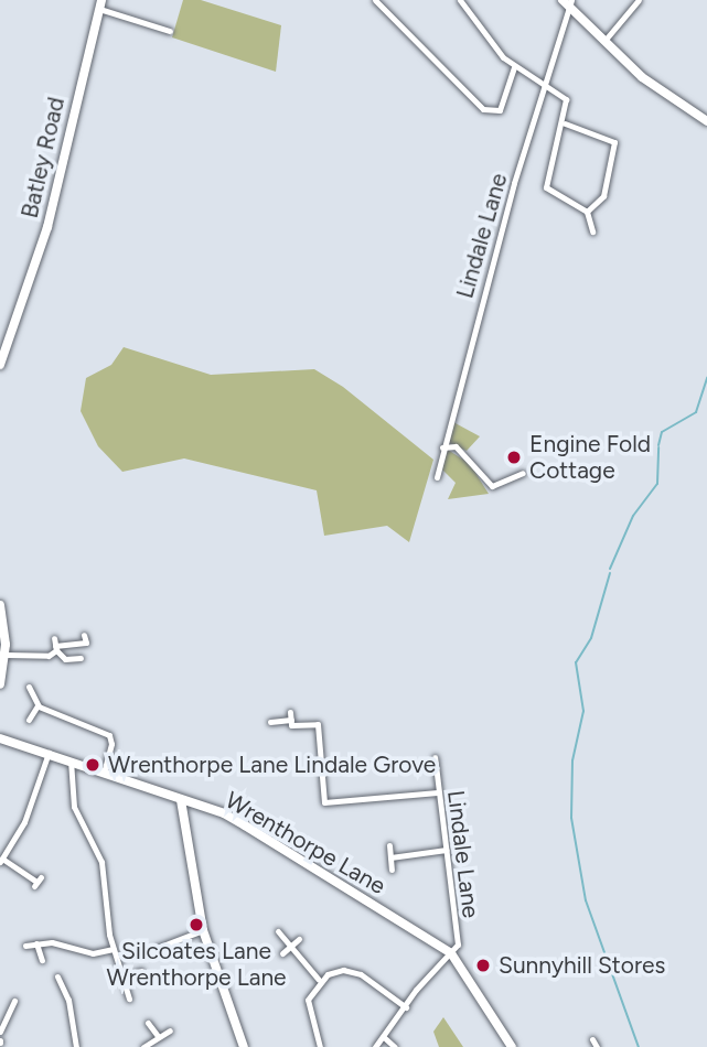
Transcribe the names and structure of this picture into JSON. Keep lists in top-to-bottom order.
{
  "streets": {
    "street": ["Batley Road", "Lindale Lane", "Wrenthorpe Lane"]
  },
  "crossings": [
    ["Lindale Lane", "Wrenthorpe Lane"]
  ],
  "places": [
    "Engine Fold Cottage",
    "Wrenthorpe Lane Lindale Grove",
    "Silcoates Lane Wrenthorpe Lane",
    "Sunnyhill Stores"
  ]
}
